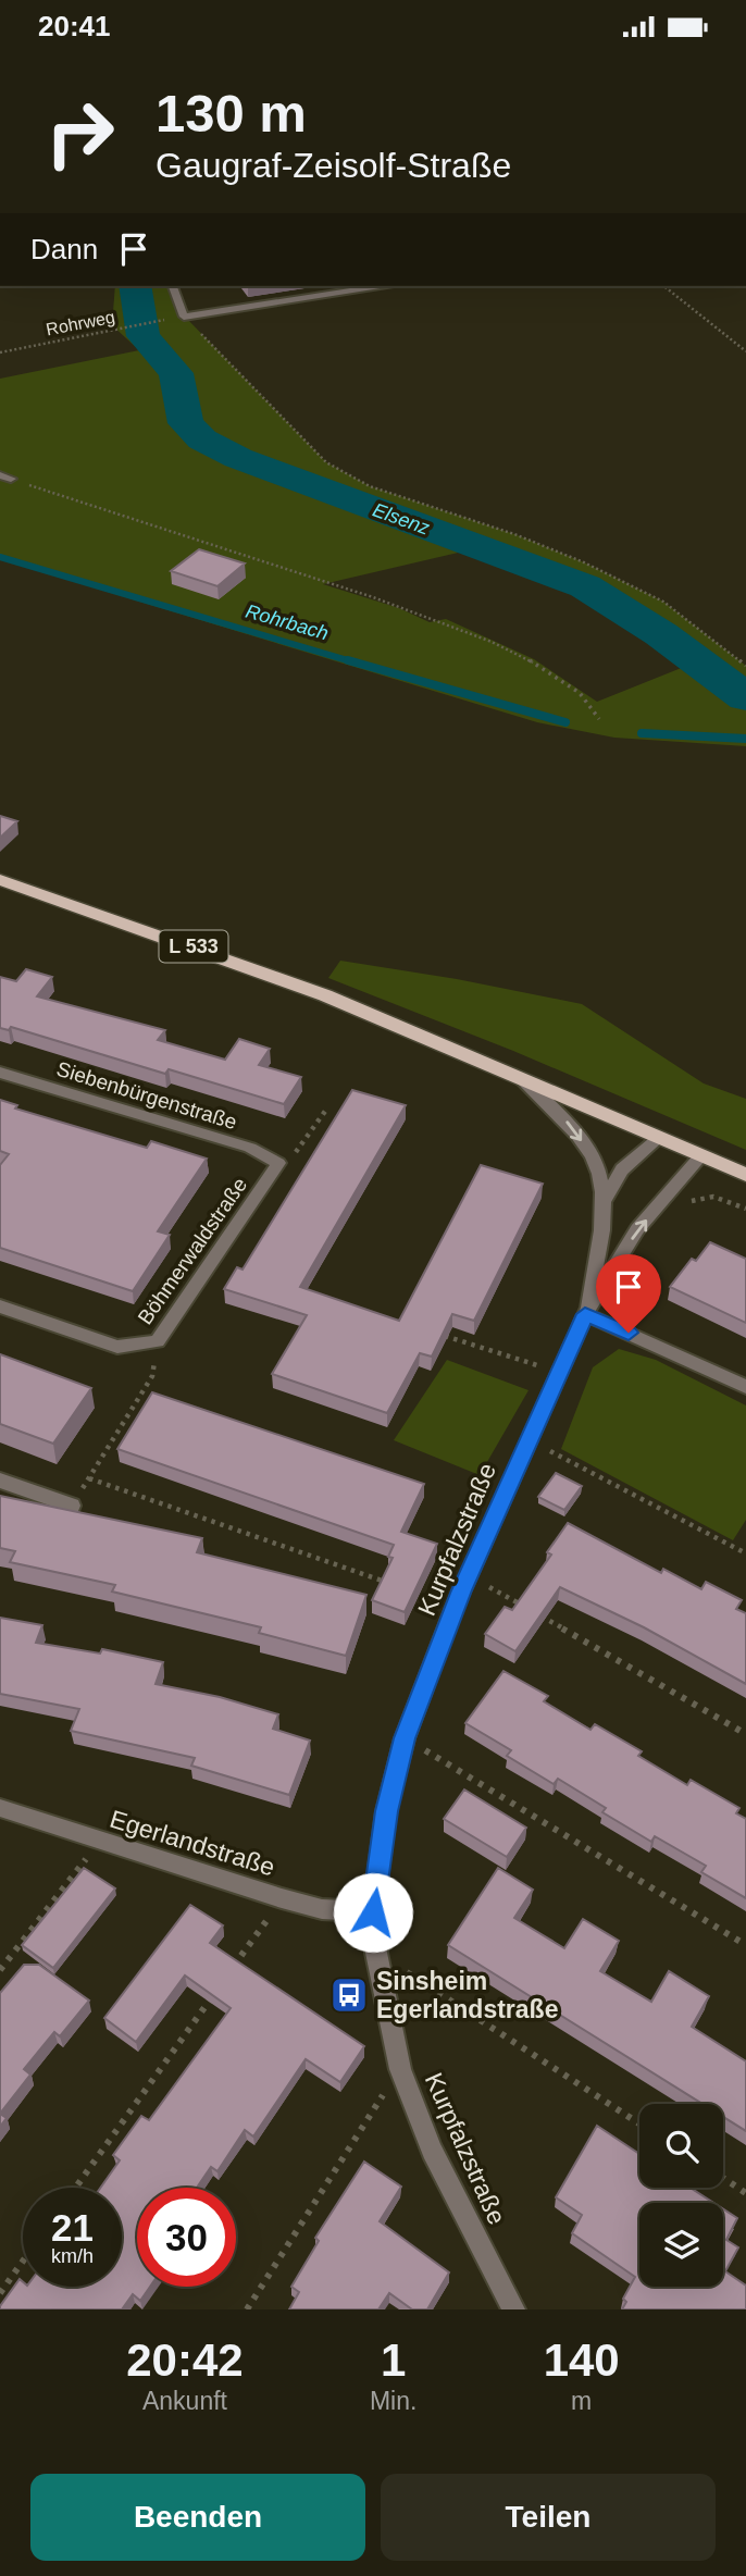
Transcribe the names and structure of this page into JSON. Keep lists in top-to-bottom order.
{
  "streets": {
    "main road": ["L 533"],
    "street": [
      "Siebenbürgenstraße",
      "Böhmerwaldstraße",
      "Kurpfalzstraße",
      "Egerlandstraße"
    ],
    "path": ["Rohrweg"]
  },
  "crossings": [
    ["L 533", "Kurpfalzstraße"],
    ["Siebenbürgenstraße", "Böhmerwaldstraße"],
    ["Kurpfalzstraße", "Egerlandstraße"]
  ],
  "water": ["Elsenz", "Rohrbach"],
  "places": {
    "bus stop": ["Sinsheim Egerlandstraße"]
  },
  "page": {
    "status": "20:41",
    "turn": ["130 m", "Gaugraf-Zeisolf-Straße"],
    "then": "Dann",
    "speed": "21 km/h",
    "limit": "30",
    "eta": [
      "20:42",
      "Ankunft",
      "1",
      "Min.",
      "140",
      "m"
    ],
    "buttons": ["Beenden", "Teilen"]
  }
}
